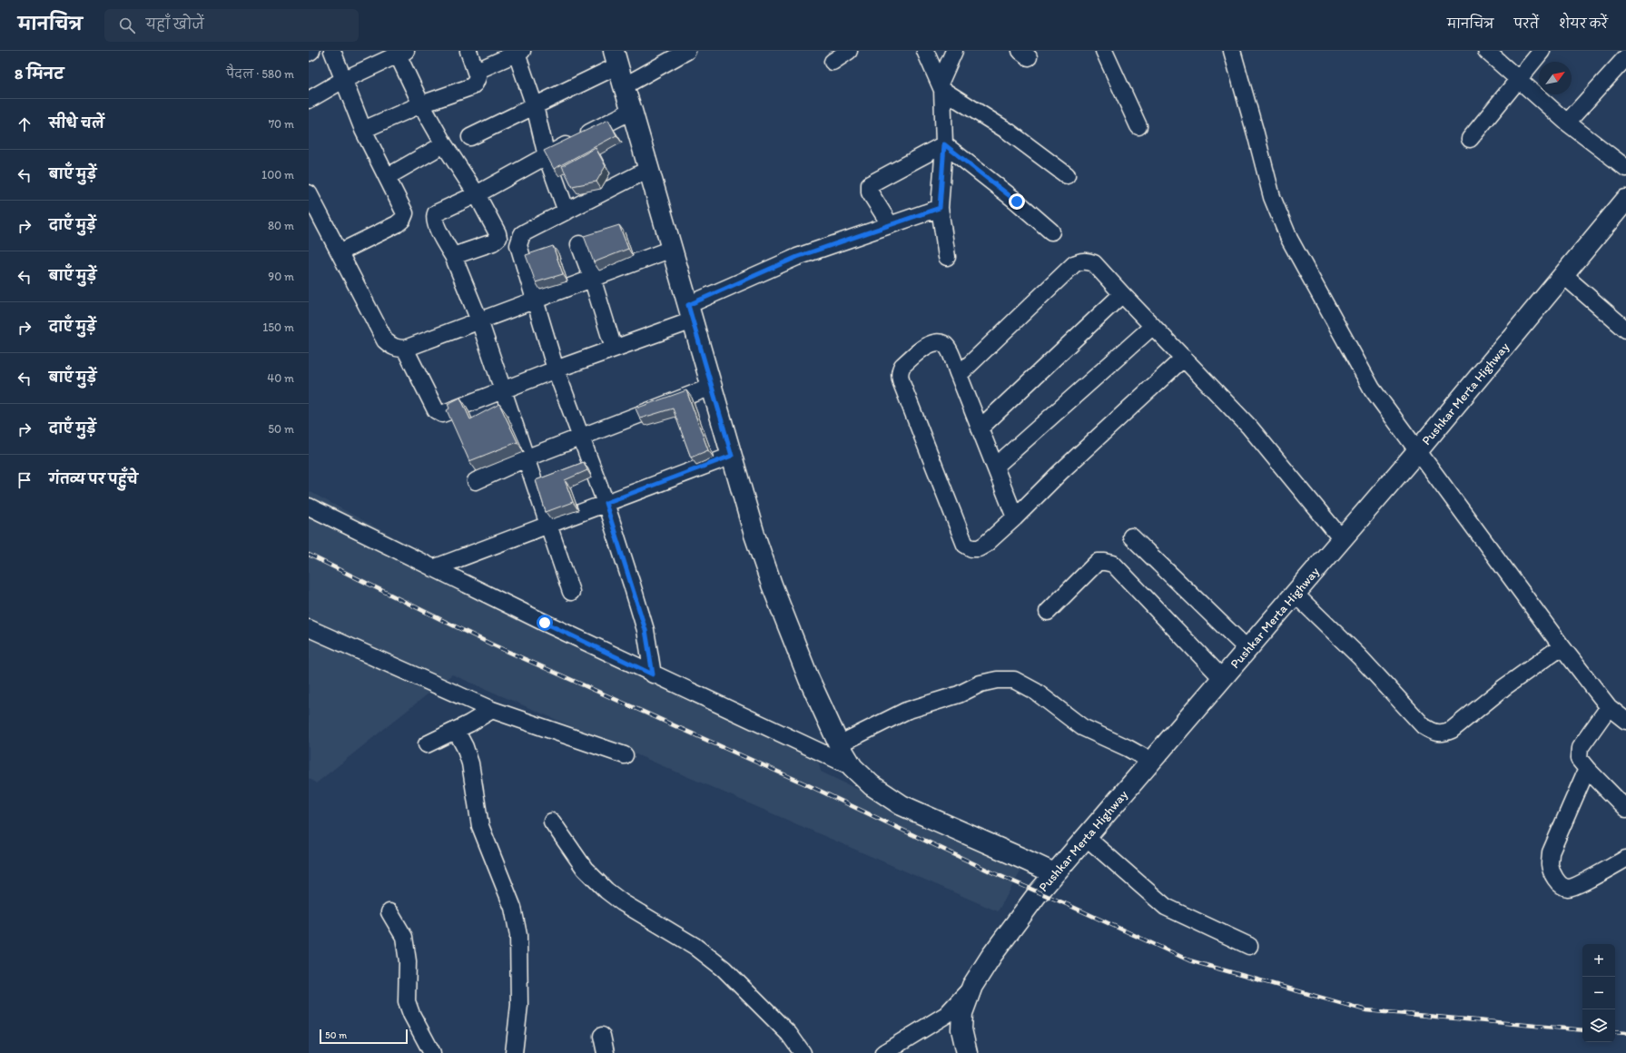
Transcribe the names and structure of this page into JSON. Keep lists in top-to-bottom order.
{
  "streets": {
    "main road": ["Pushkar Merta Highway"]
  },
  "scale_bar": "50 m",
  "north": "top right",
  "page": {
    "header": "मानचित्र",
    "search": "यहाँ खोजें",
    "nav": ["मानचित्र", "परतें", "शेयर करें"],
    "heading": ["8 मिनट", "पैदल · 580 m"],
    "list": [
      ["सीधे चलें", "70 m"],
      ["बाएँ मुड़ें", "100 m"],
      ["दाएँ मुड़ें", "80 m"],
      ["बाएँ मुड़ें", "90 m"],
      ["दाएँ मुड़ें", "150 m"],
      ["बाएँ मुड़ें", "40 m"],
      ["दाएँ मुड़ें", "50 m"],
      "गंतव्य पर पहुँचे"
    ],
    "map_buttons": ["+", "−"],
    "scale": "50 m"
  }
}
